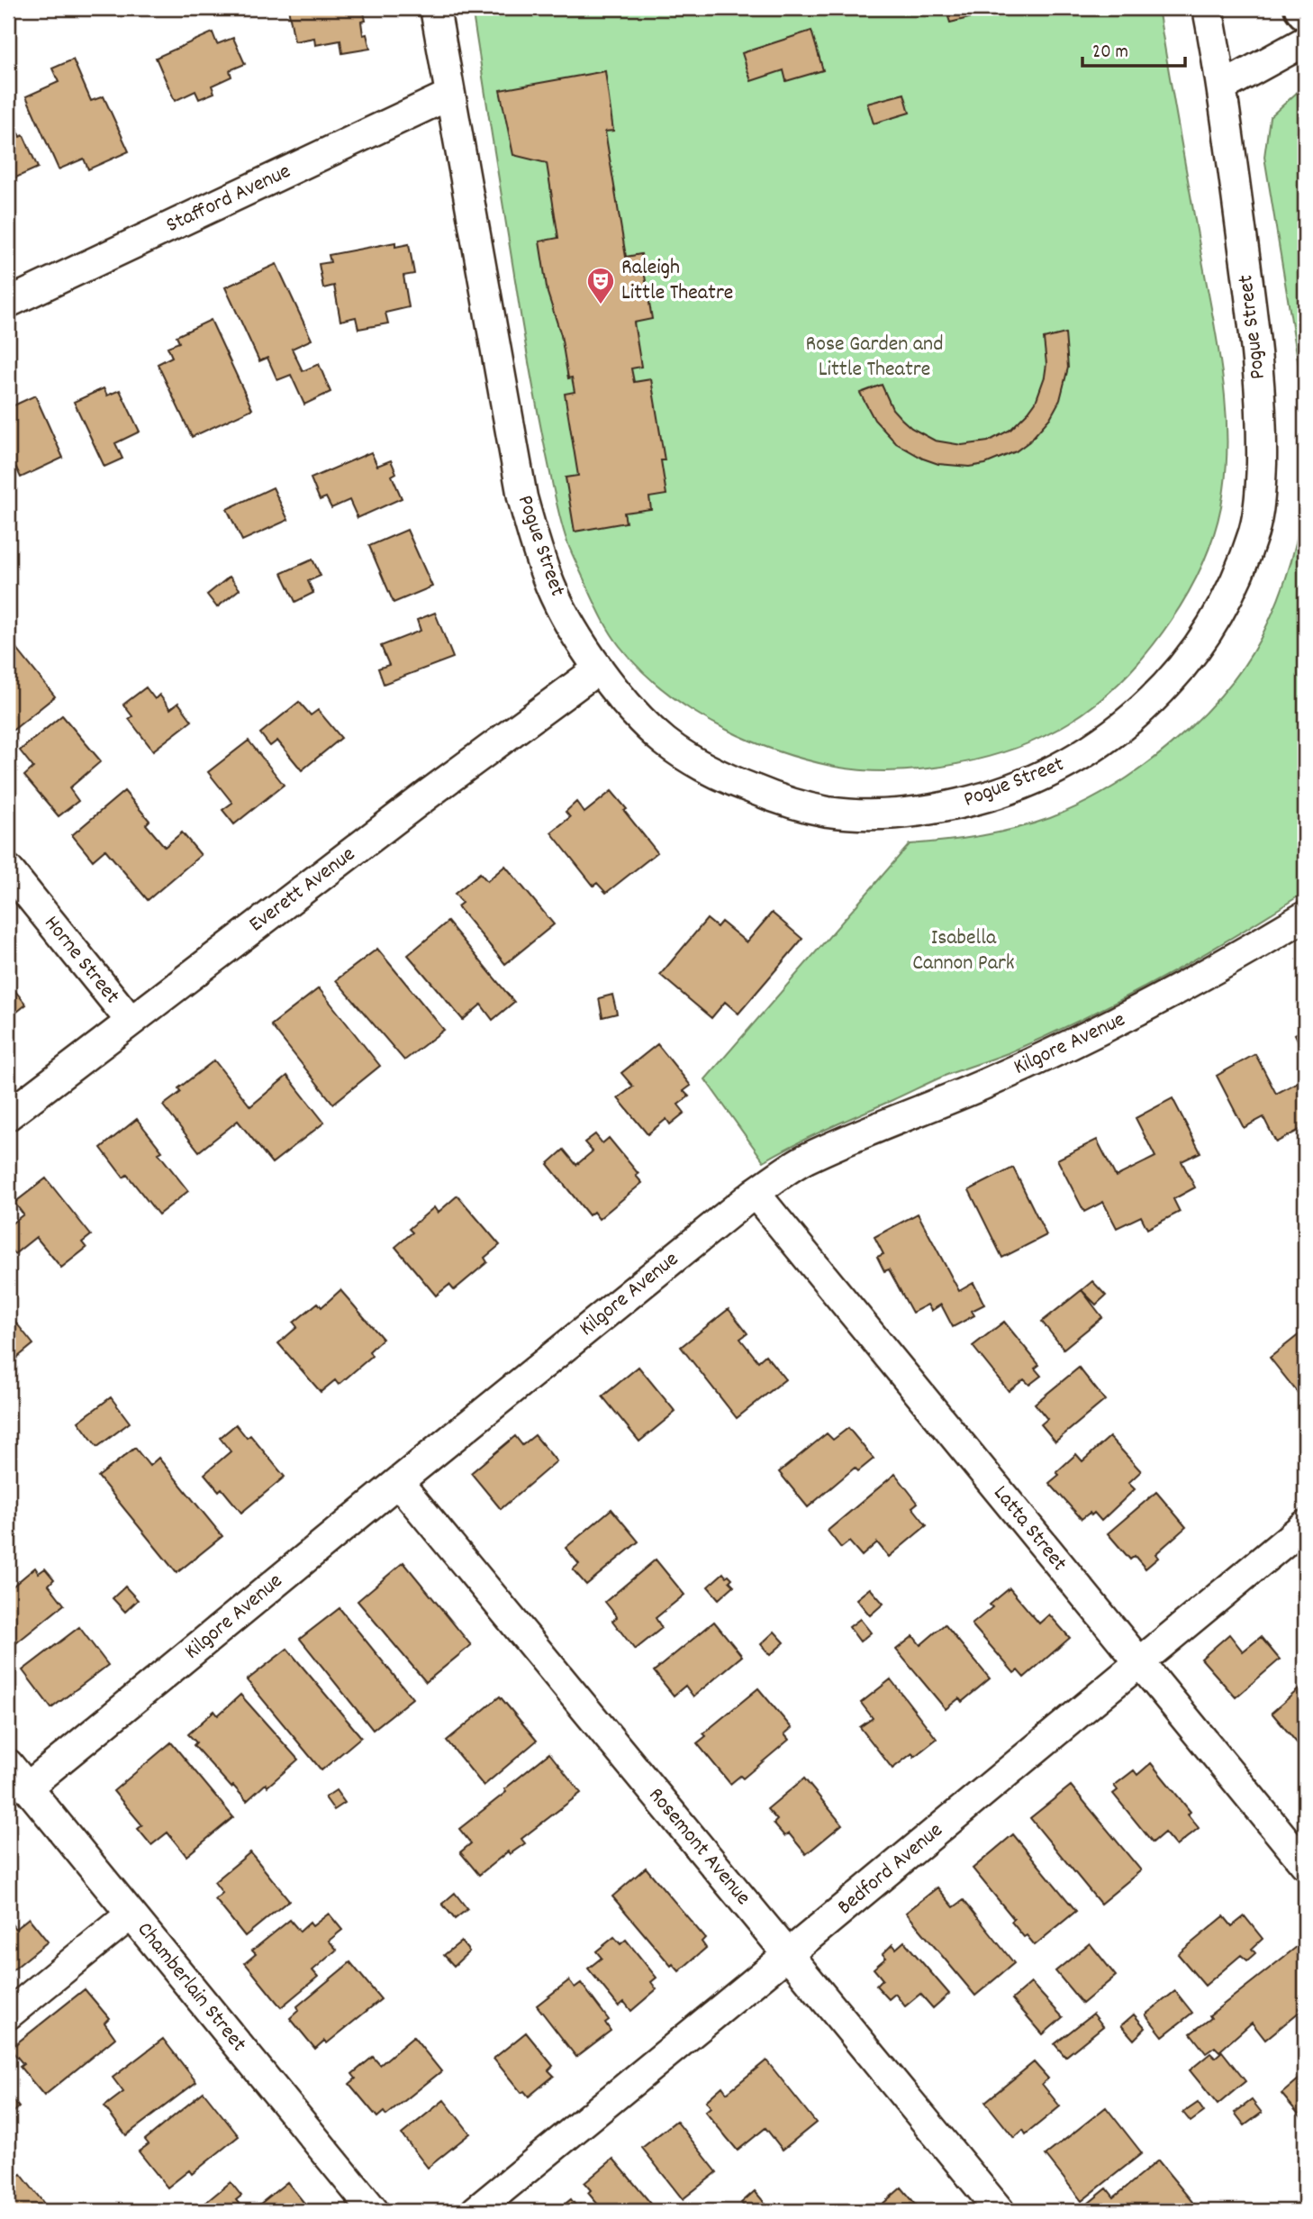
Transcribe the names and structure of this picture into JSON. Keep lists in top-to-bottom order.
{
  "streets": {
    "street": [
      "Stafford Avenue",
      "Pogue Street",
      "Everett Avenue",
      "Horne Street",
      "Kilgore Avenue",
      "Latta Street",
      "Rosemont Avenue",
      "Bedford Avenue",
      "Chamberlain Street"
    ]
  },
  "crossings": [
    ["Stafford Avenue", "Pogue Street"],
    ["Pogue Street", "Everett Avenue"],
    ["Everett Avenue", "Horne Street"],
    ["Kilgore Avenue", "Latta Street"],
    ["Kilgore Avenue", "Rosemont Avenue"],
    ["Kilgore Avenue", "Chamberlain Street"],
    ["Latta Street", "Bedford Avenue"],
    ["Rosemont Avenue", "Bedford Avenue"]
  ],
  "parks": ["Rose Garden and Little Theatre", "Isabella Cannon Park"],
  "places": {
    "theatre": ["Raleigh Little Theatre"]
  },
  "scale_bar": "20 m"
}
